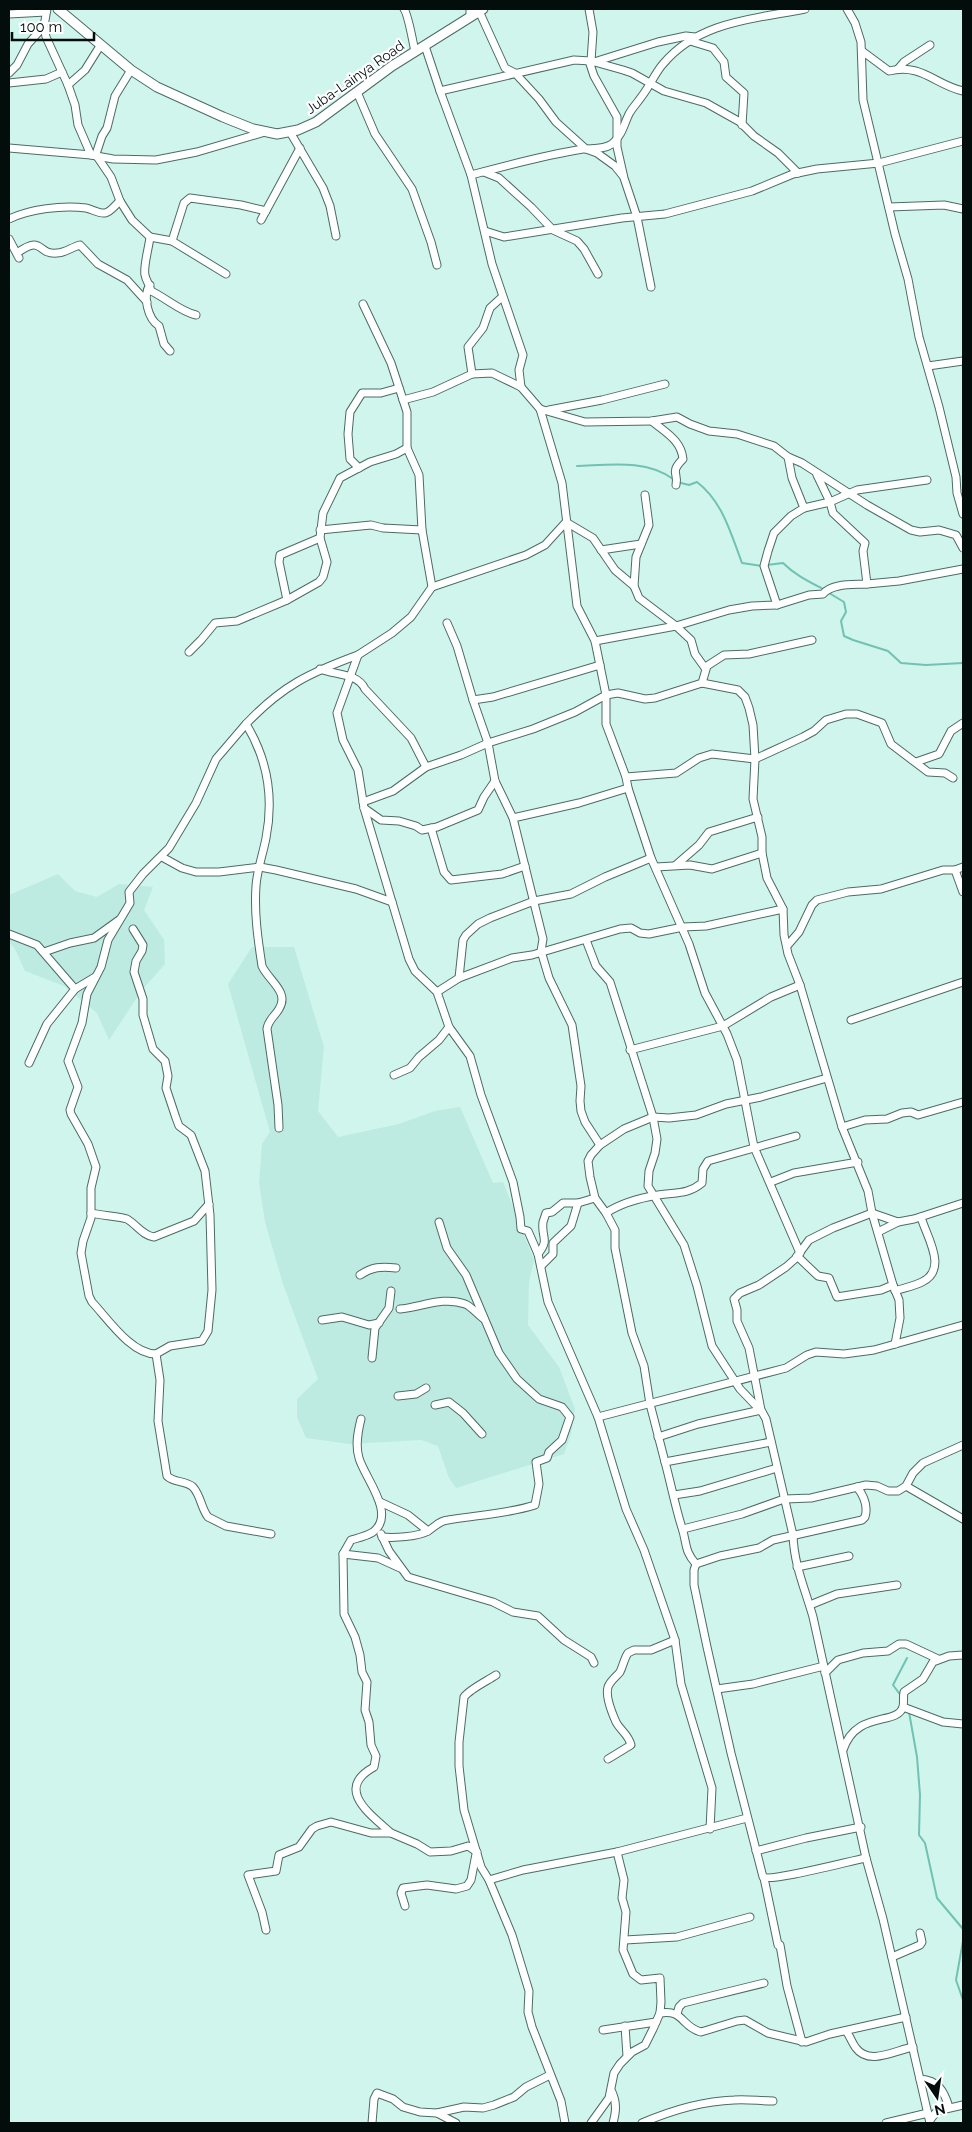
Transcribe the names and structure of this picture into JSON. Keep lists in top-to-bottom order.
{
  "streets": {
    "main road": ["Juba-Lainya Road"]
  },
  "scale_bar": "100 m",
  "north": "bottom"
}
